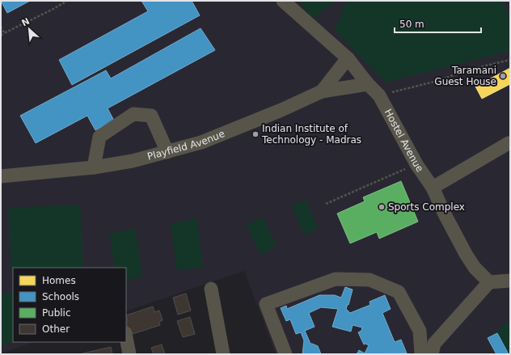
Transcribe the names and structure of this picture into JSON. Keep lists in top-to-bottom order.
{
  "streets": {
    "street": ["Hostel Avenue", "Playfield Avenue"]
  },
  "crossings": [
    ["Hostel Avenue", "Playfield Avenue"]
  ],
  "places": ["Taramani Guest House", "Indian Institute of Technology - Madras", "Sports Complex"],
  "legend": [
    "Homes",
    "Schools",
    "Public",
    "Other"
  ],
  "scale_bar": "50 m",
  "north": "top left"
}
